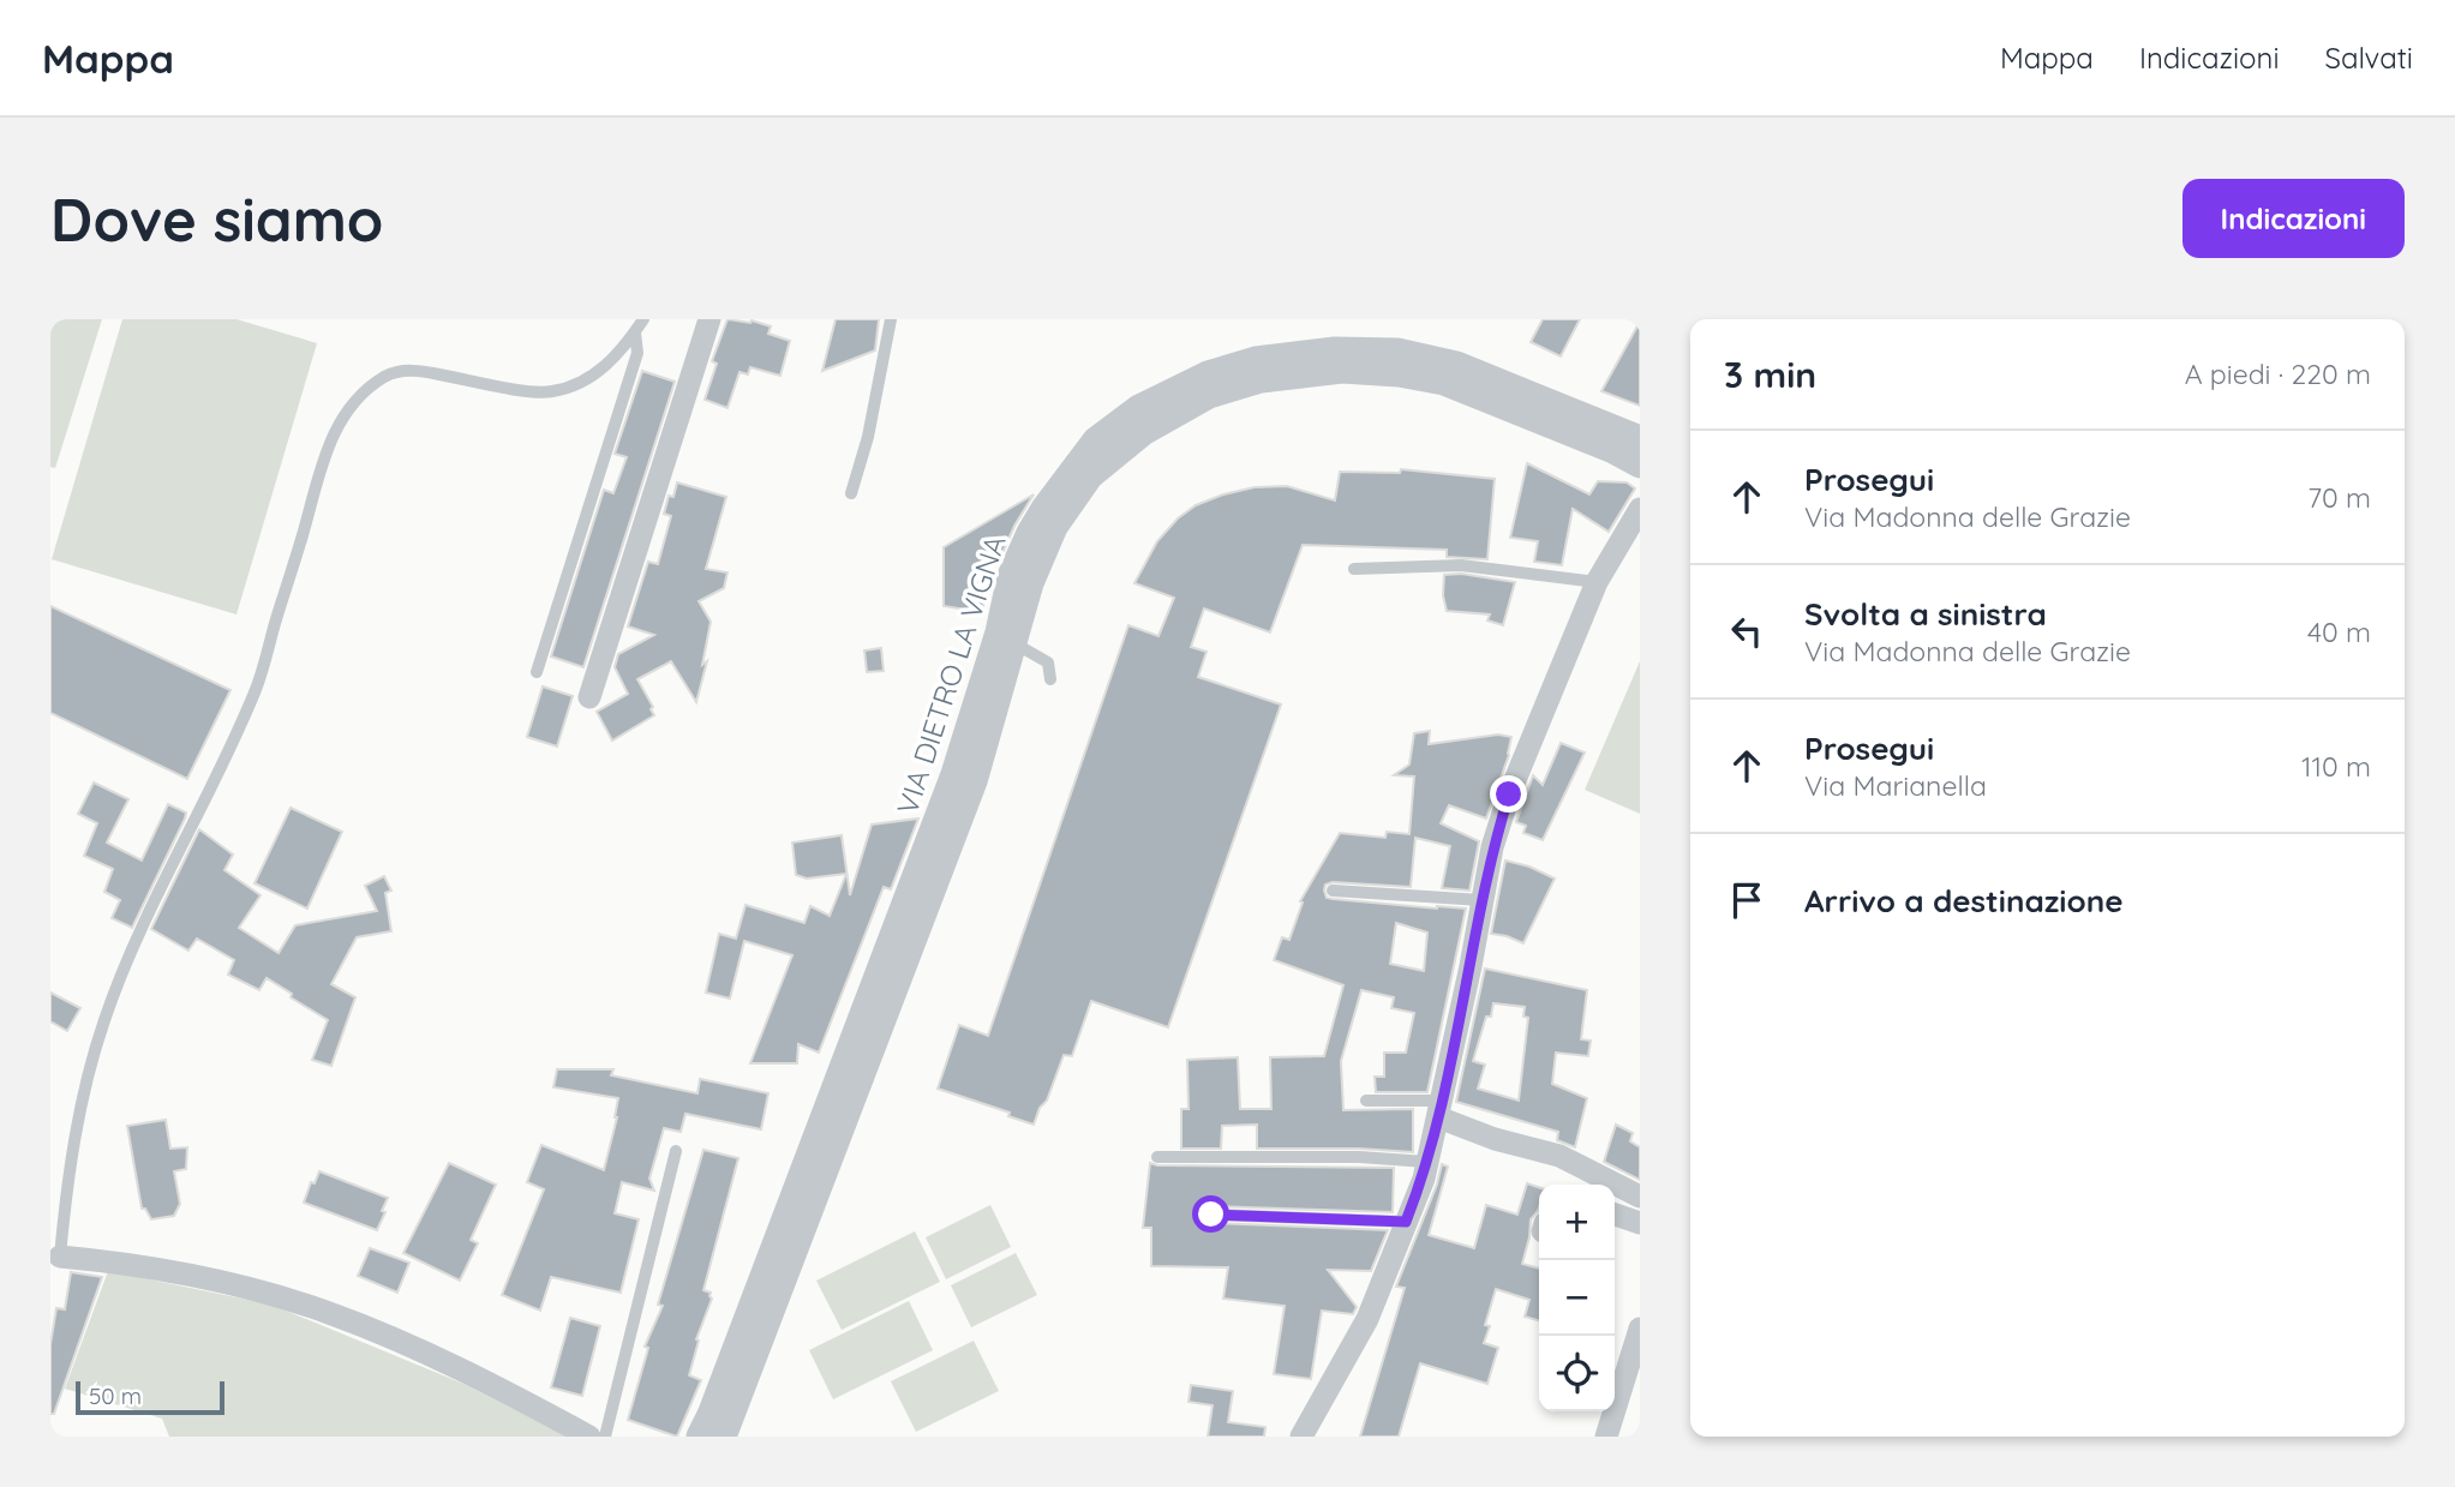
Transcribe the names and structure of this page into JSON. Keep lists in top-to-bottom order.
{
  "streets": {
    "street": ["VIA DIETRO LA VIGNA"]
  },
  "scale_bar": "50 m",
  "page": {
    "header": "Mappa",
    "nav": ["Mappa", "Indicazioni", "Salvati"],
    "buttons": "Indicazioni",
    "title": "Dove siamo",
    "heading": ["3 min", "A piedi · 220 m"],
    "list": [
      ["Prosegui", "Via Madonna delle Grazie", "70 m"],
      ["Svolta a sinistra", "Via Madonna delle Grazie", "40 m"],
      ["Prosegui", "Via Marianella", "110 m"],
      "Arrivo a destinazione"
    ],
    "map_buttons": ["+", "−"],
    "scale": "50 m"
  }
}
